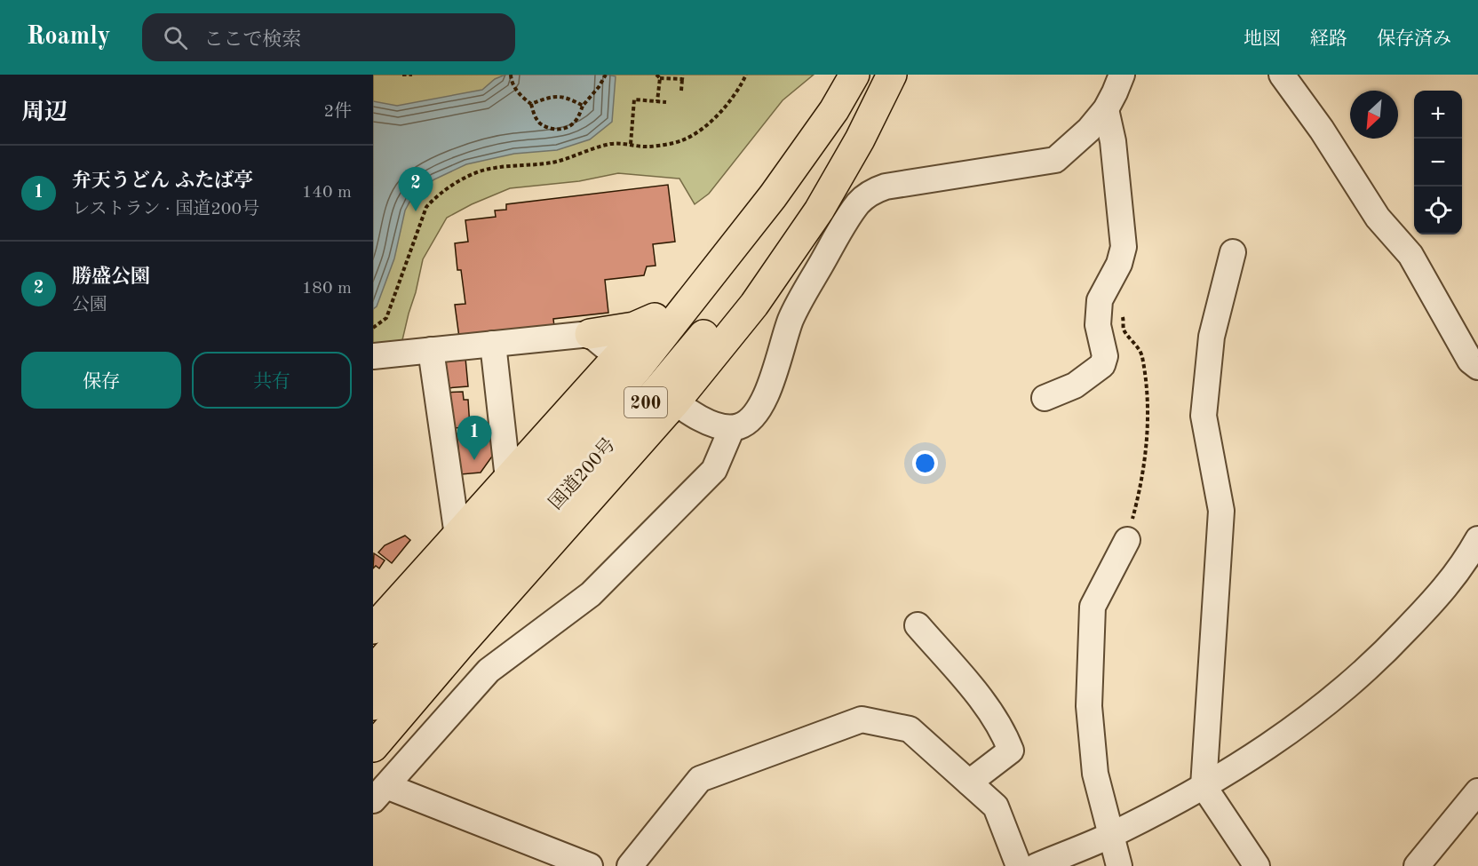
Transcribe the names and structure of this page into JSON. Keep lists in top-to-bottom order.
{
  "streets": {
    "highway": ["200", "国道200号"]
  },
  "north": "bottom left",
  "page": {
    "header": "Roamly",
    "search": "ここで検索",
    "nav": ["地図", "経路", "保存済み"],
    "heading": ["周辺", "2件"],
    "map_buttons": ["+", "−"],
    "list": [
      {
        "mark": "1",
        "name": "弁天うどん ふたば亭",
        "note": "レストラン · 国道200号",
        "value": "140 m"
      },
      {
        "mark": "2",
        "name": "勝盛公園",
        "note": "公園",
        "value": "180 m"
      }
    ],
    "pins": ["2", "1"],
    "buttons": ["保存", "共有"]
  }
}
